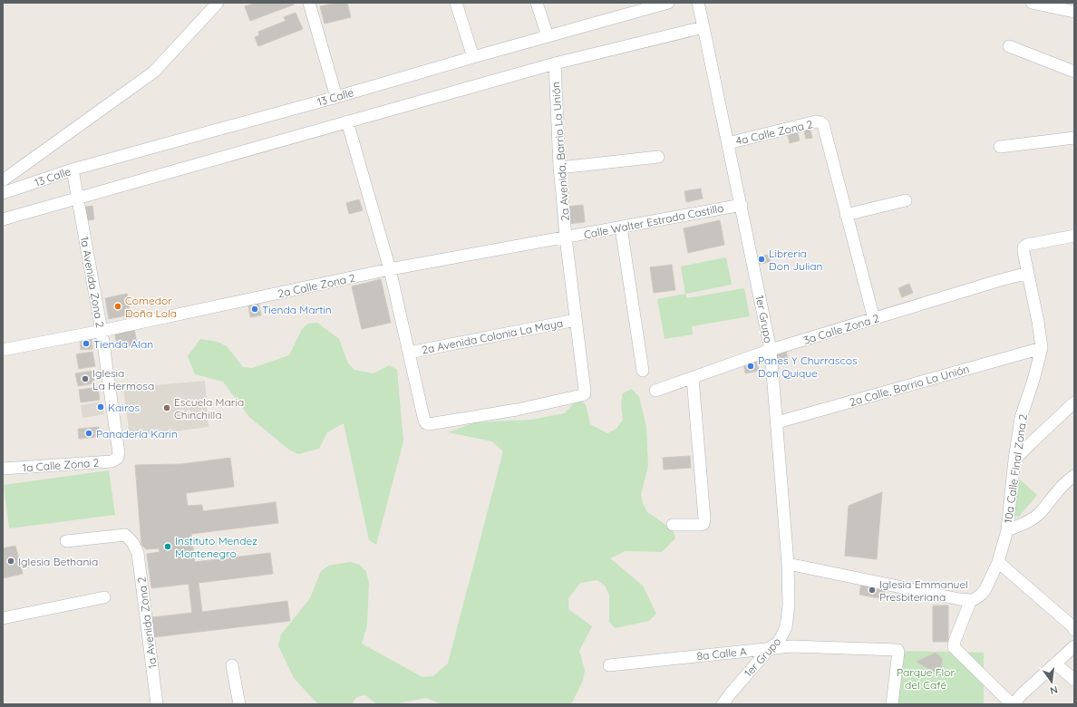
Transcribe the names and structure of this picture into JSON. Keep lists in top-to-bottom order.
{
  "streets": {
    "street": [
      "13 Calle",
      "4a Calle Zona 2",
      "2a Avenida, Barrio La Unión",
      "Calle Walter Estrada Castillo",
      "1a Avenida Zona 2",
      "2a Calle Zona 2",
      "1er Grupo",
      "3a Calle Zona 2",
      "2a Avenida Colonia La Maya",
      "2a Calle, Barrio La Unión",
      "1a Calle Zona 2",
      "10a Calle Final Zona 2",
      "8a Calle A"
    ]
  },
  "crossings": [
    ["13 Calle", "1a Avenida Zona 2"],
    ["4a Calle Zona 2", "1er Grupo"],
    ["2a Avenida, Barrio La Unión", "Calle Walter Estrada Castillo"],
    ["2a Avenida, Barrio La Unión", "2a Calle Zona 2"],
    ["2a Avenida, Barrio La Unión", "2a Avenida Colonia La Maya"],
    ["Calle Walter Estrada Castillo", "2a Calle Zona 2"],
    ["Calle Walter Estrada Castillo", "1er Grupo"],
    ["1a Avenida Zona 2", "2a Calle Zona 2"],
    ["1a Avenida Zona 2", "1a Calle Zona 2"],
    ["1er Grupo", "3a Calle Zona 2"],
    ["1er Grupo", "2a Calle, Barrio La Unión"],
    ["1er Grupo", "8a Calle A"],
    ["3a Calle Zona 2", "10a Calle Final Zona 2"],
    ["2a Calle, Barrio La Unión", "10a Calle Final Zona 2"]
  ],
  "parks": ["Parque Flor del Café"],
  "places": [
    "Libreria Don Julian",
    "Comedor Doña Lola",
    "Tienda Martin",
    "Tienda Alan",
    "Panes Y Churrascos Don Quique",
    "Iglesia La Hermosa",
    "Kairos",
    "Escuela Maria Chinchilla",
    "Panadería Karin",
    "Instituto Mendez Montenegro",
    "Iglesia Bethania",
    "Iglesia Emmanuel Presbiteriana"
  ],
  "north": "bottom"
}
